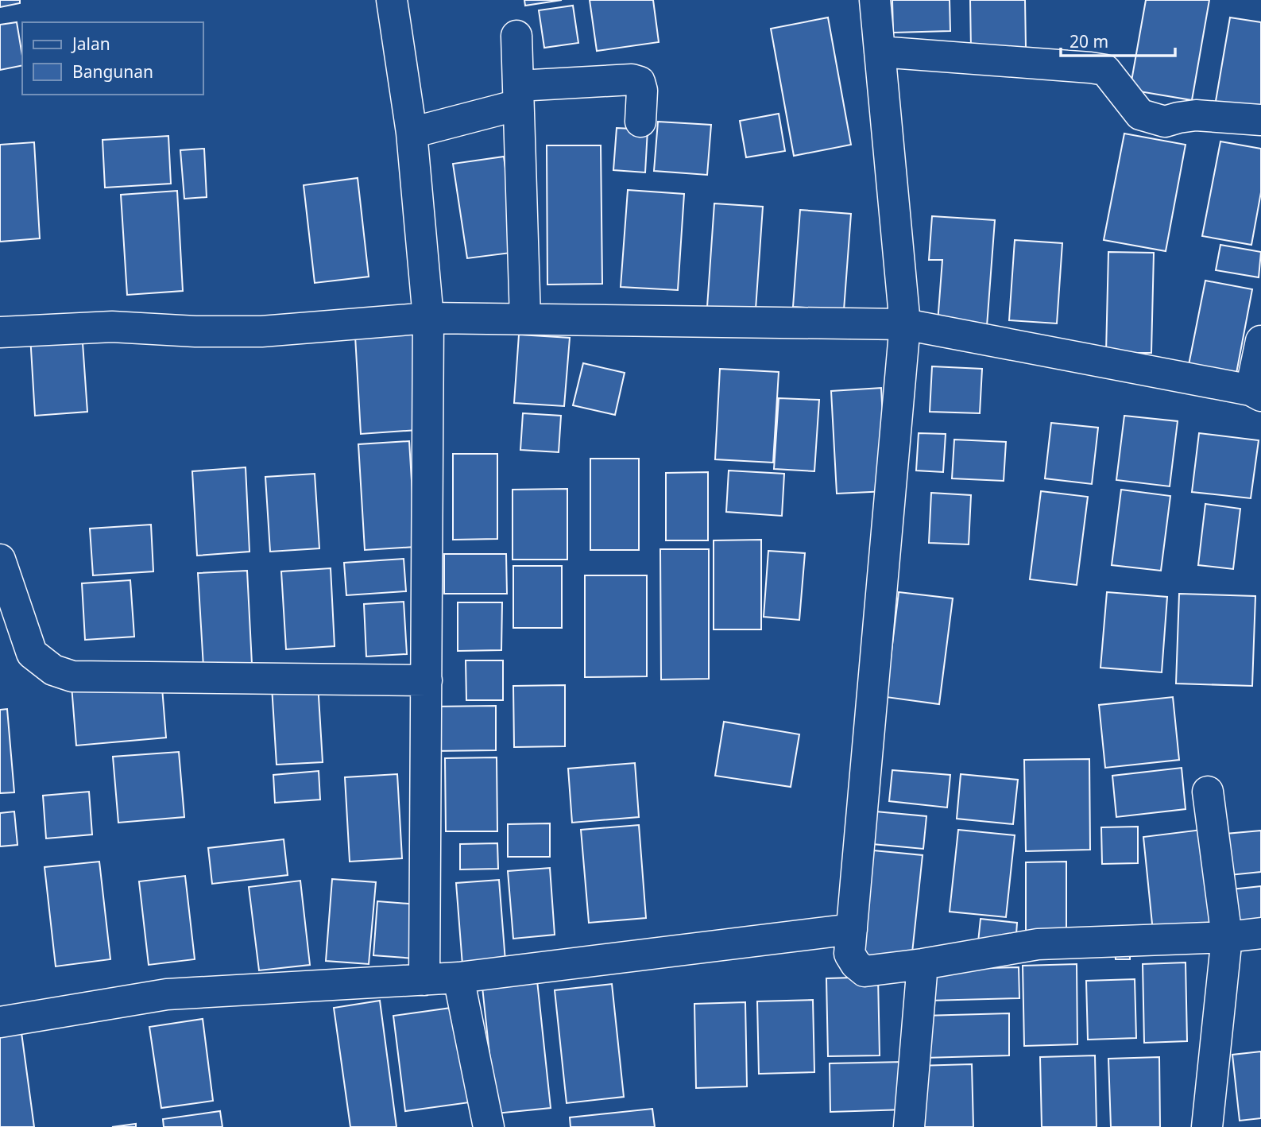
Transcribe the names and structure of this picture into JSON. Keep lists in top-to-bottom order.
{
  "legend": ["Jalan", "Bangunan"],
  "scale_bar": "20 m"
}
